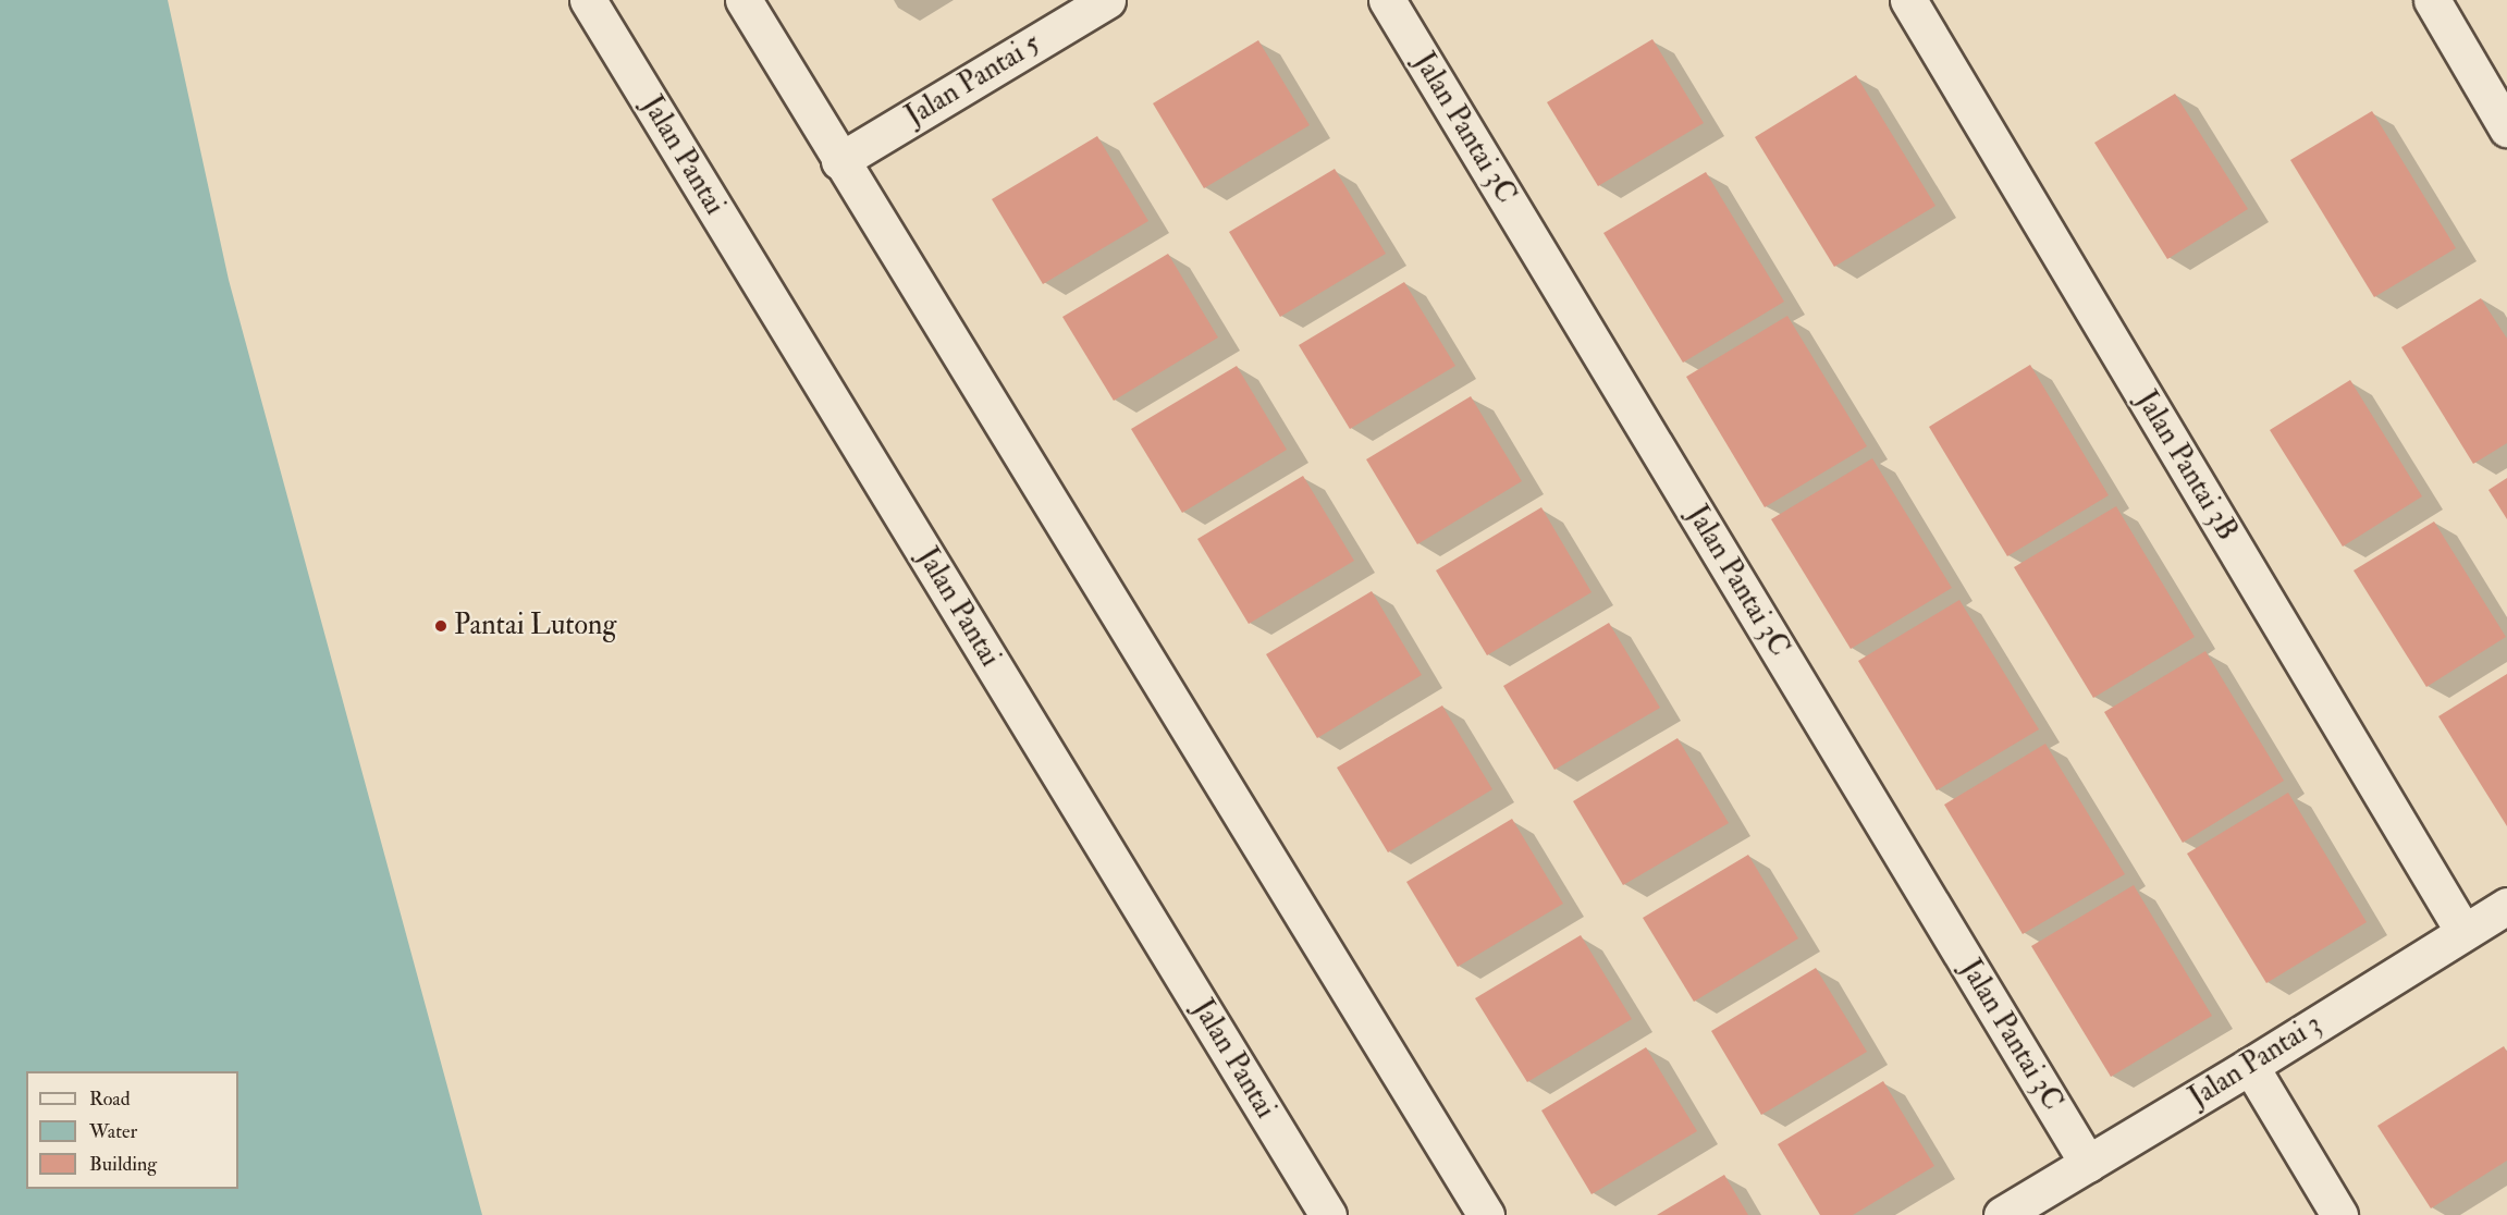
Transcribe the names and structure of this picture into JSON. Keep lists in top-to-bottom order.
{
  "streets": {
    "street": [
      "Jalan Pantai 5",
      "Jalan Pantai 3C",
      "Jalan Pantai",
      "Jalan Pantai 3B",
      "Jalan Pantai 3"
    ]
  },
  "crossings": [
    ["Jalan Pantai 3C", "Jalan Pantai 3"],
    ["Jalan Pantai 3B", "Jalan Pantai 3"]
  ],
  "places": ["Pantai Lutong"],
  "legend": ["Road", "Water", "Building"]
}
